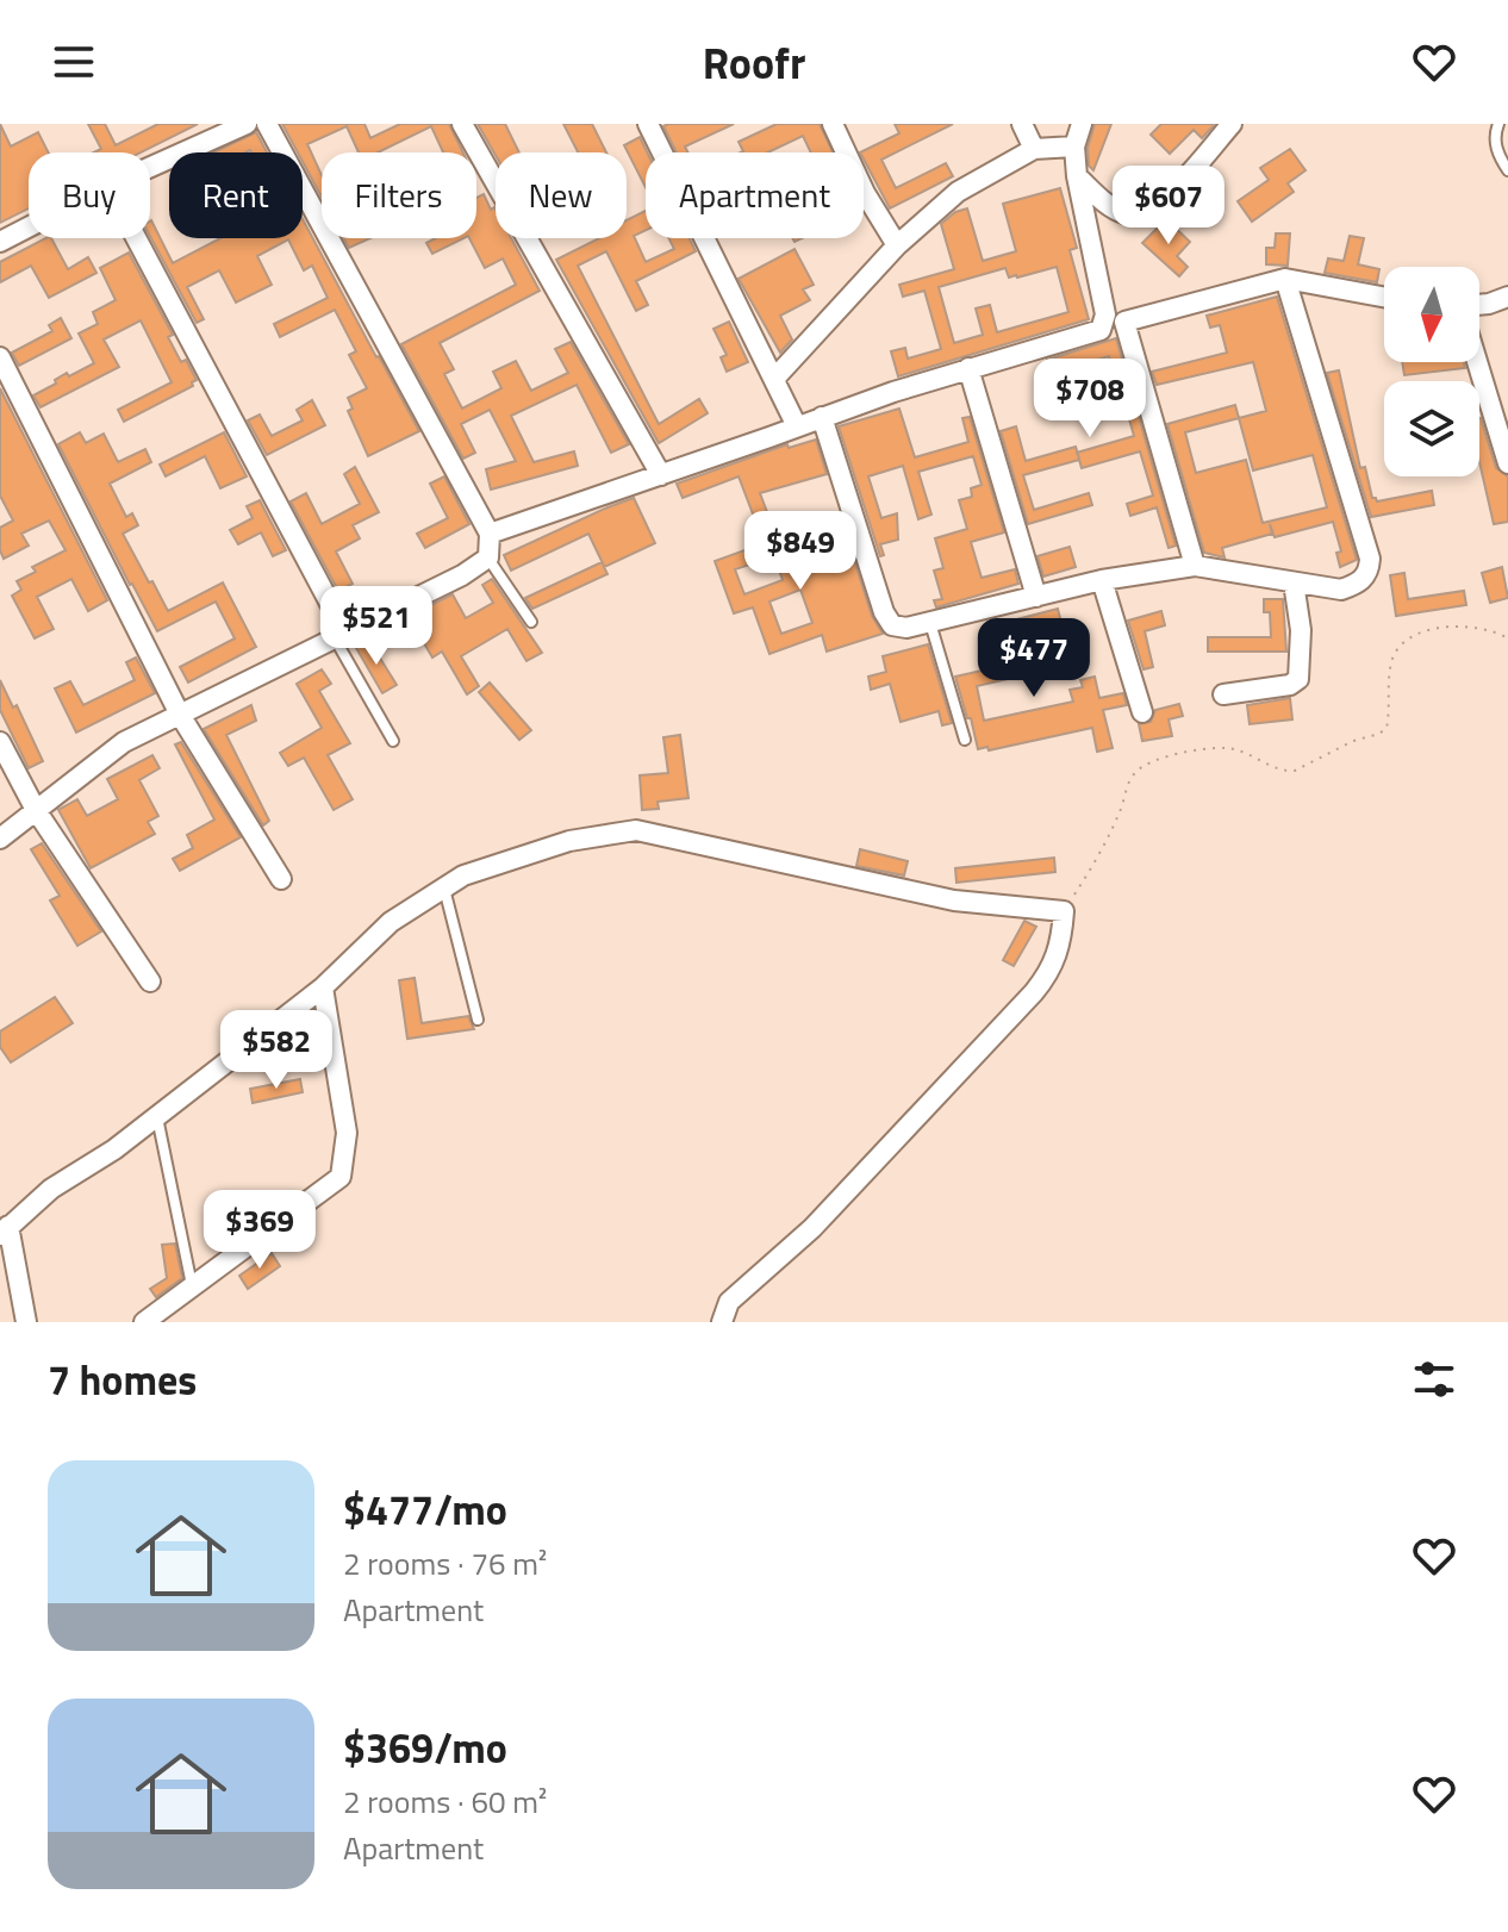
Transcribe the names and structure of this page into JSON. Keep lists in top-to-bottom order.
{
  "north": "bottom",
  "page": {
    "header": "Roofr",
    "chip": [
      "Buy",
      "Rent",
      "Filters",
      "New",
      "Apartment"
    ],
    "price": [
      "$607",
      "$708",
      "$849",
      "$521",
      "$477",
      "$582",
      "$369"
    ],
    "heading": "7 homes",
    "list": [
      {
        "name": "$477/mo",
        "note": "2 rooms · 76 m² · Apartment"
      },
      {
        "name": "$369/mo",
        "note": "2 rooms · 60 m² · Apartment"
      }
    ]
  }
}
